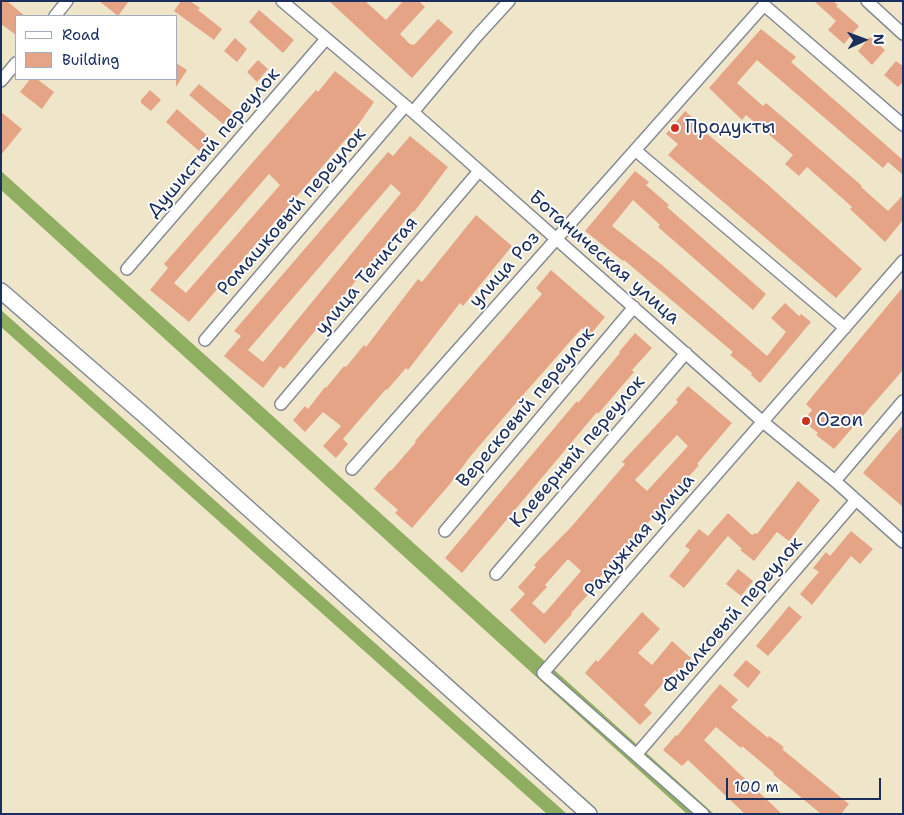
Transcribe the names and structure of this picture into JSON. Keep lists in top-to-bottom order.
{
  "streets": {
    "street": [
      "Душистый переулок",
      "Ромашковый переулок",
      "Ботаническая улица",
      "улица Роз",
      "улица Тенистая",
      "Вересковый переулок",
      "Клеверный переулок",
      "Радужная улица",
      "Фиалковый переулок"
    ]
  },
  "crossings": [
    ["Душистый переулок", "Ботаническая улица"],
    ["Ромашковый переулок", "Ботаническая улица"],
    ["Ботаническая улица", "улица Роз"],
    ["Ботаническая улица", "улица Тенистая"],
    ["Ботаническая улица", "Вересковый переулок"],
    ["Ботаническая улица", "Клеверный переулок"],
    ["Ботаническая улица", "Радужная улица"],
    ["Ботаническая улица", "Фиалковый переулок"],
    ["Радужная улица", "Фиалковый переулок"]
  ],
  "places": ["Продукты", "Ozon"],
  "legend": ["Road", "Building"],
  "scale_bar": "100 m",
  "north": "right"
}
